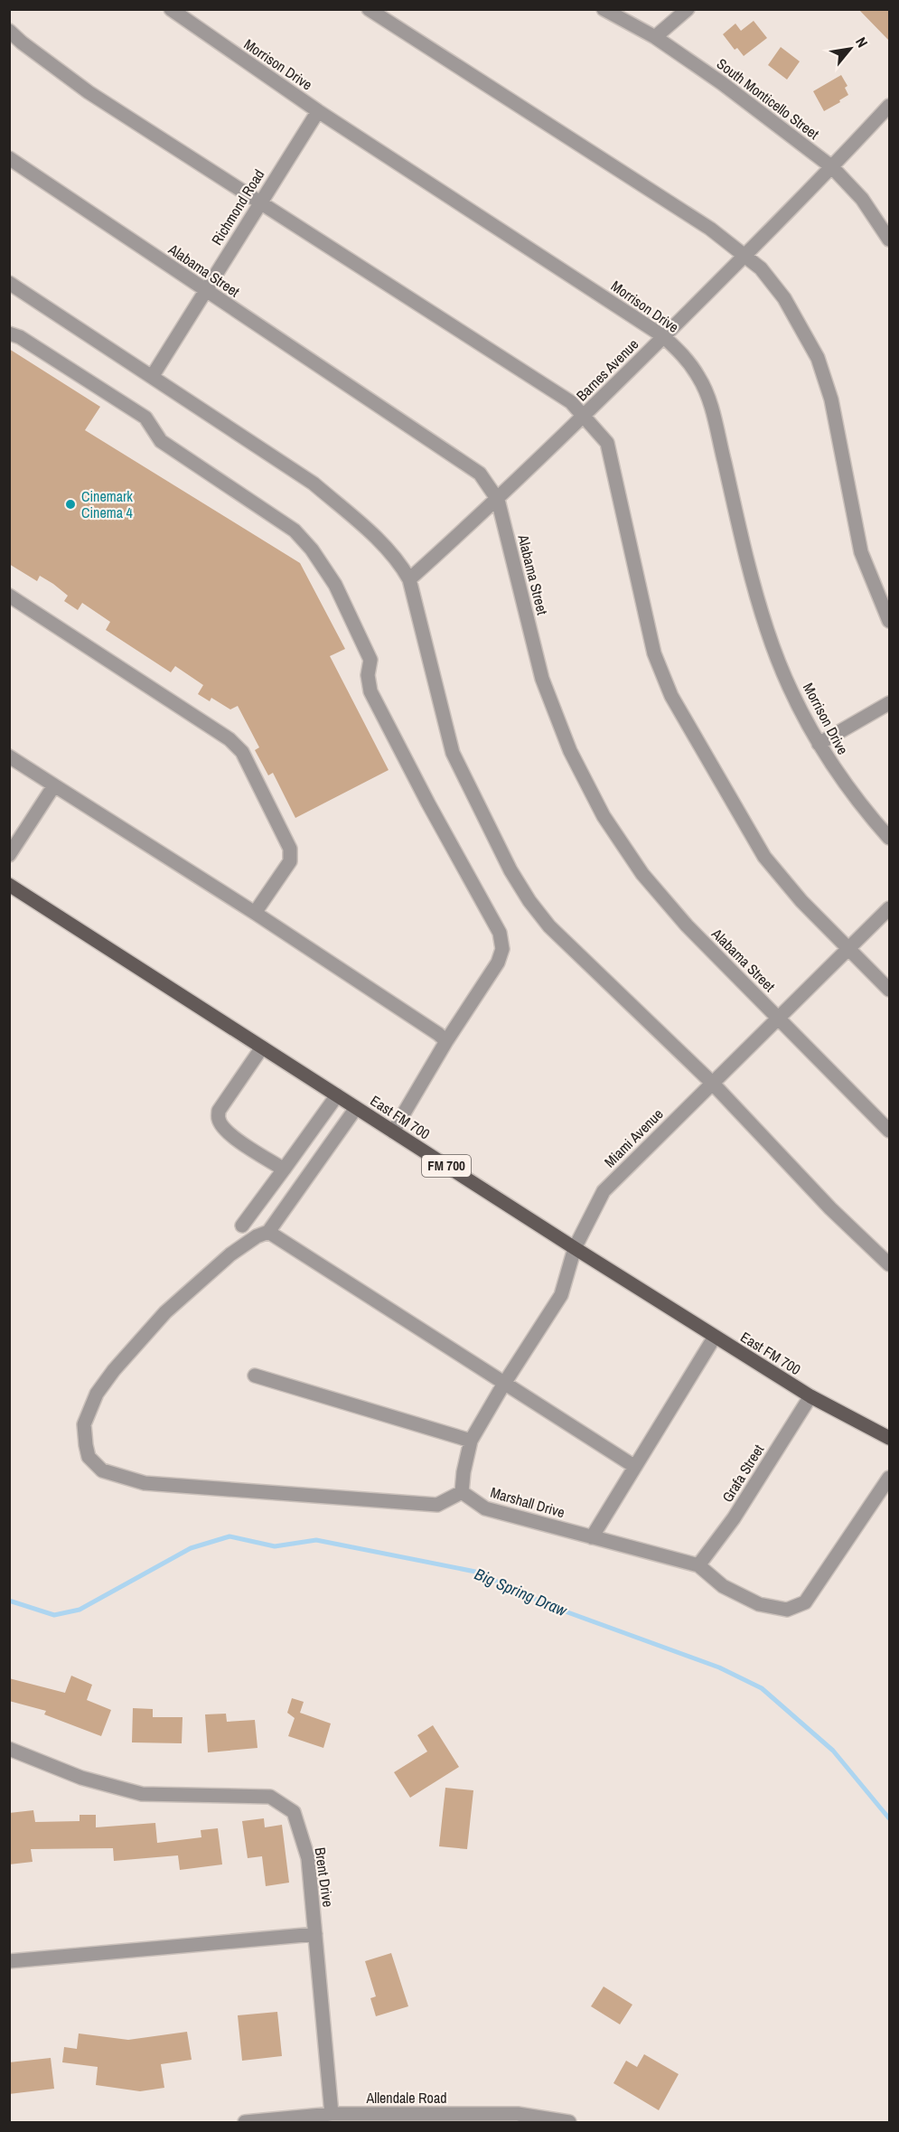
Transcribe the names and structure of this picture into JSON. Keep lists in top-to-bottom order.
{
  "streets": {
    "main road": ["East FM 700", "FM 700"],
    "street": [
      "Morrison Drive",
      "South Monticello Street",
      "Richmond Road",
      "Alabama Street",
      "Barnes Avenue",
      "Miami Avenue",
      "Grafa Street",
      "Marshall Drive",
      "Brent Drive",
      "Allendale Road"
    ]
  },
  "crossings": [
    ["Morrison Drive", "Richmond Road"],
    ["Morrison Drive", "Barnes Avenue"],
    ["South Monticello Street", "Barnes Avenue"],
    ["Richmond Road", "Alabama Street"],
    ["Alabama Street", "Barnes Avenue"],
    ["Alabama Street", "Miami Avenue"],
    ["East FM 700", "Miami Avenue"],
    ["East FM 700", "Grafa Street"],
    ["Grafa Street", "Marshall Drive"],
    ["Brent Drive", "Allendale Road"]
  ],
  "water": ["Big Spring Draw"],
  "places": ["Cinemark Cinema 4"],
  "north": "top right"
}
